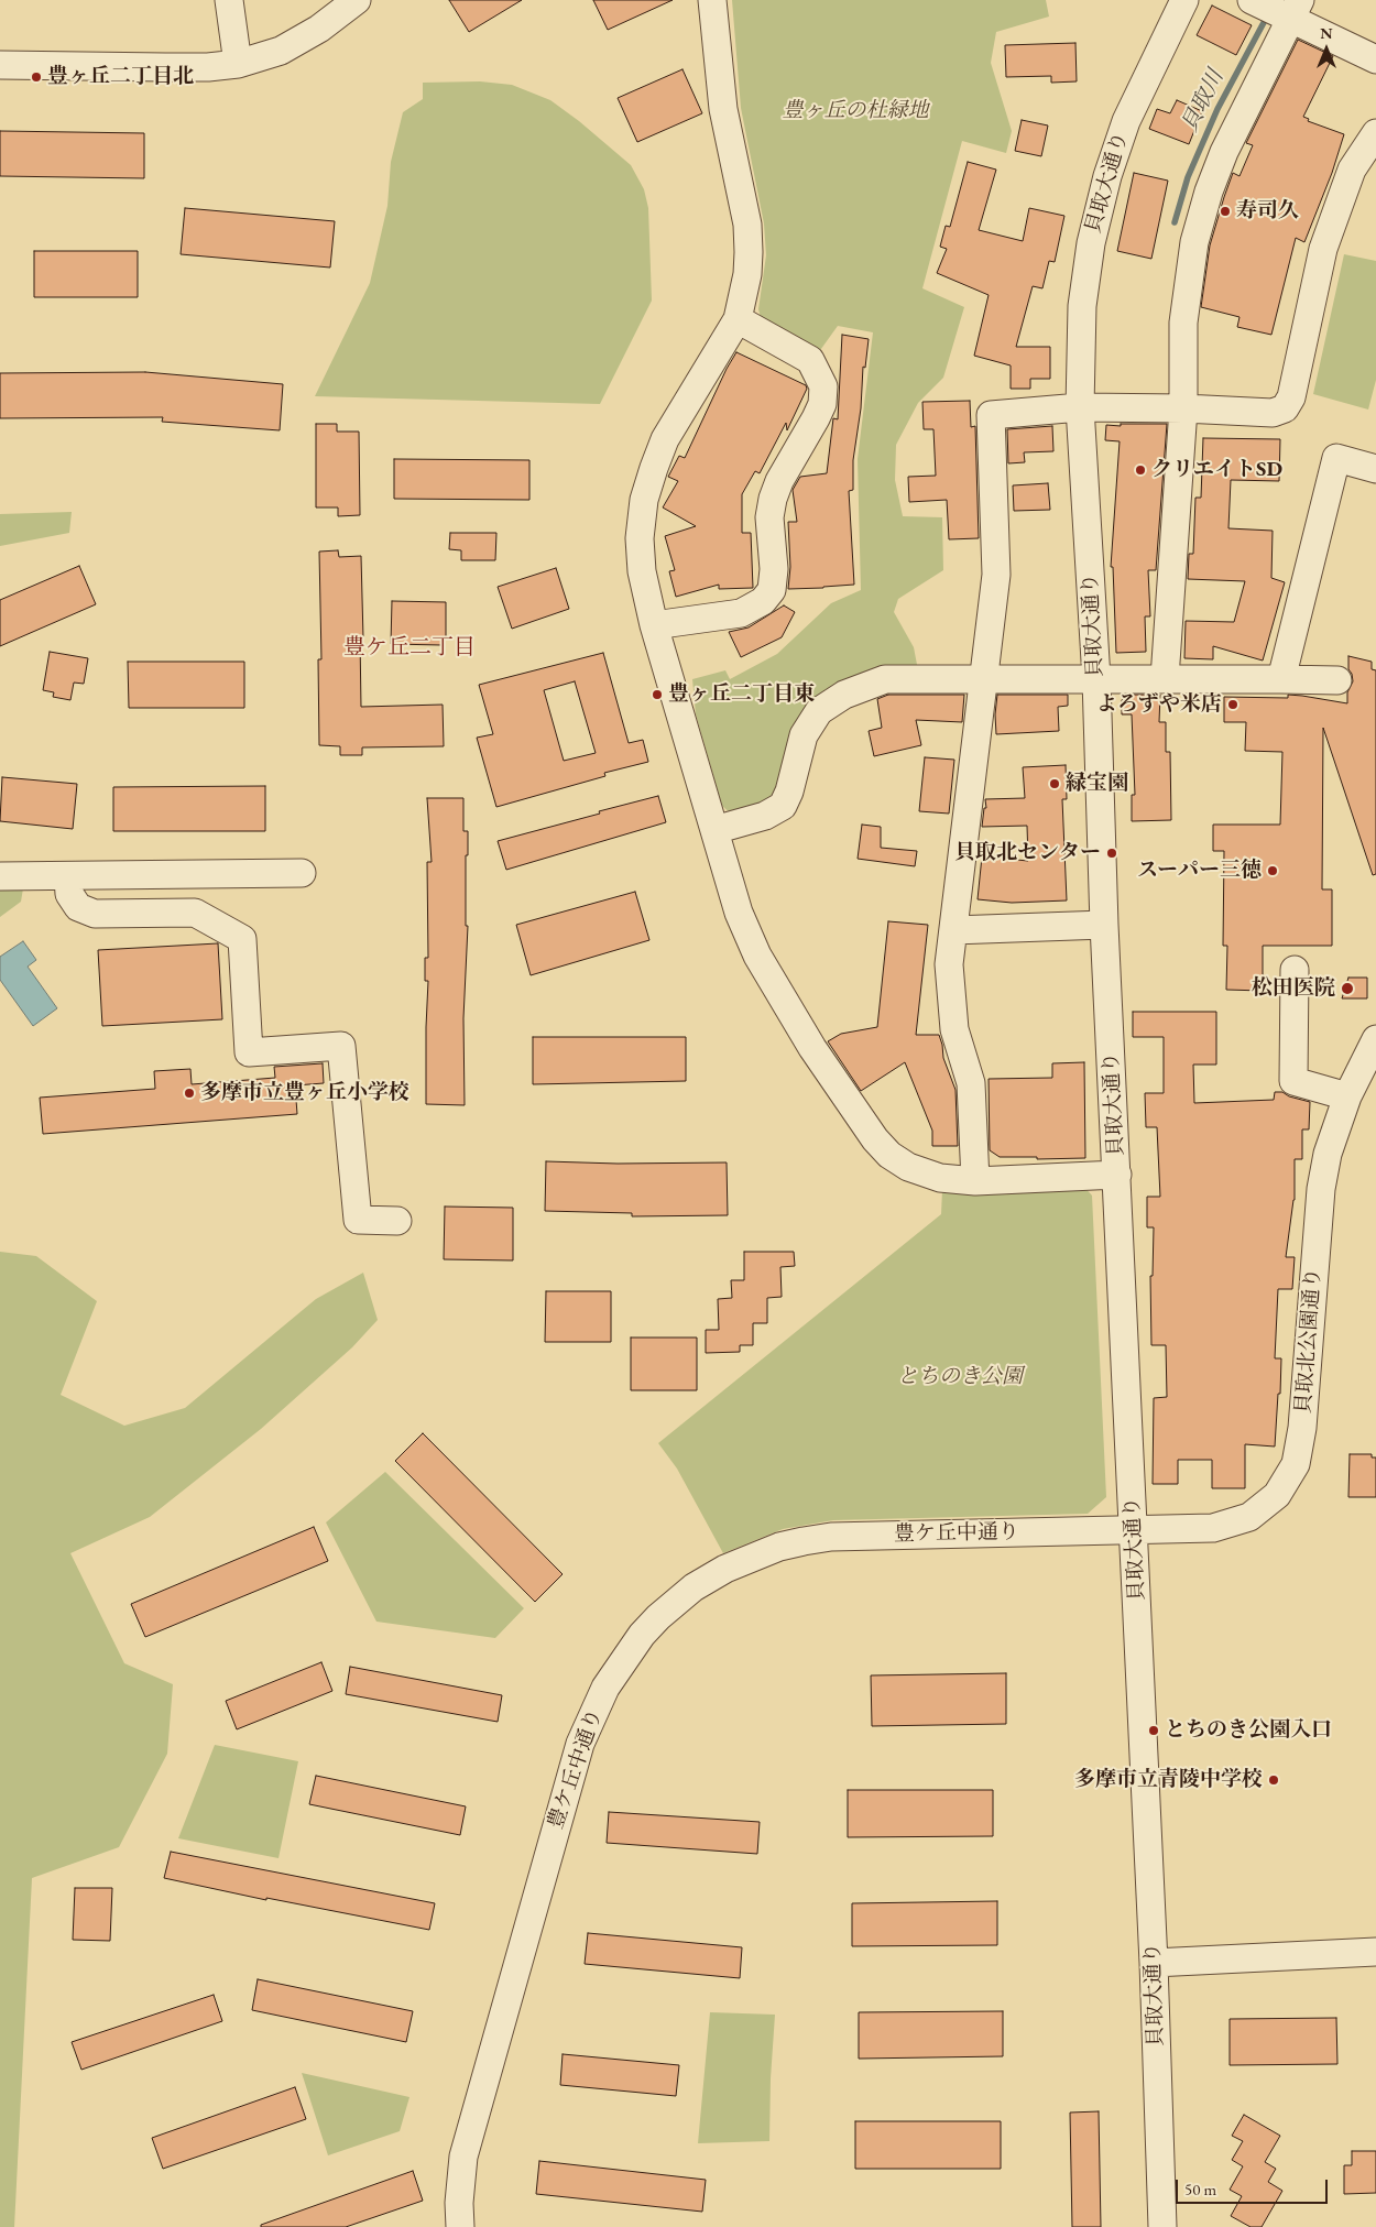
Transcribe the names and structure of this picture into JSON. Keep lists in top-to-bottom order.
{
  "streets": {
    "street": ["貝取大通り", "貝取北公園通り", "豊ケ丘中通り"]
  },
  "crossings": [
    ["貝取大通り", "貝取北公園通り"],
    ["貝取大通り", "豊ケ丘中通り"],
    ["貝取北公園通り", "豊ケ丘中通り"]
  ],
  "districts": ["豊ケ丘二丁目"],
  "water": ["貝取川"],
  "parks": ["豊ヶ丘の杜緑地", "とちのき公園"],
  "places": [
    "豊ヶ丘二丁目北",
    "寿司久",
    "クリエイトSD",
    "豊ヶ丘二丁目東",
    "よろずや米店",
    "緑宝園",
    "貝取北センター",
    "スーパー三徳",
    "松田医院",
    "多摩市立豊ヶ丘小学校",
    "とちのき公園入口",
    "多摩市立青陵中学校"
  ],
  "scale_bar": "50 m",
  "north": "top"
}
